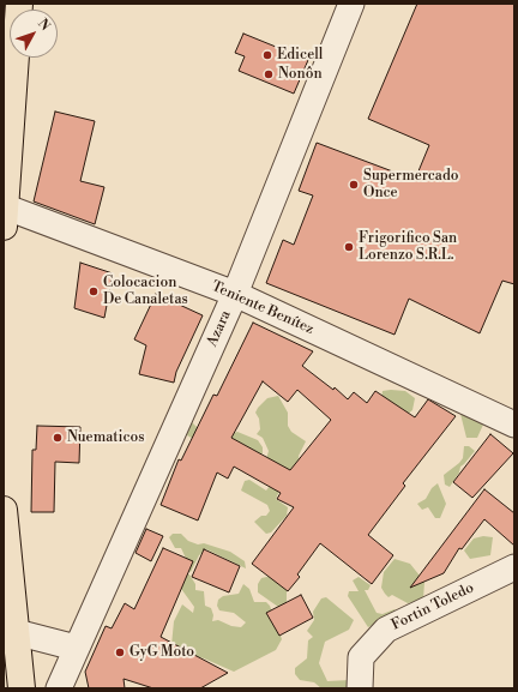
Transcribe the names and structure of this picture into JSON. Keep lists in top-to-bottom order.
{
  "streets": {
    "street": ["Teniente Benítez", "Azara", "Fortin Toledo"]
  },
  "crossings": [
    ["Teniente Benítez", "Azara"]
  ],
  "places": [
    "Edicell",
    "Nonôn",
    "Supermercado Once",
    "Frigorifico San Lorenzo S.R.L.",
    "Colocacion De Canaletas",
    "Nuematicos",
    "GyG Moto"
  ],
  "north": "top right"
}
